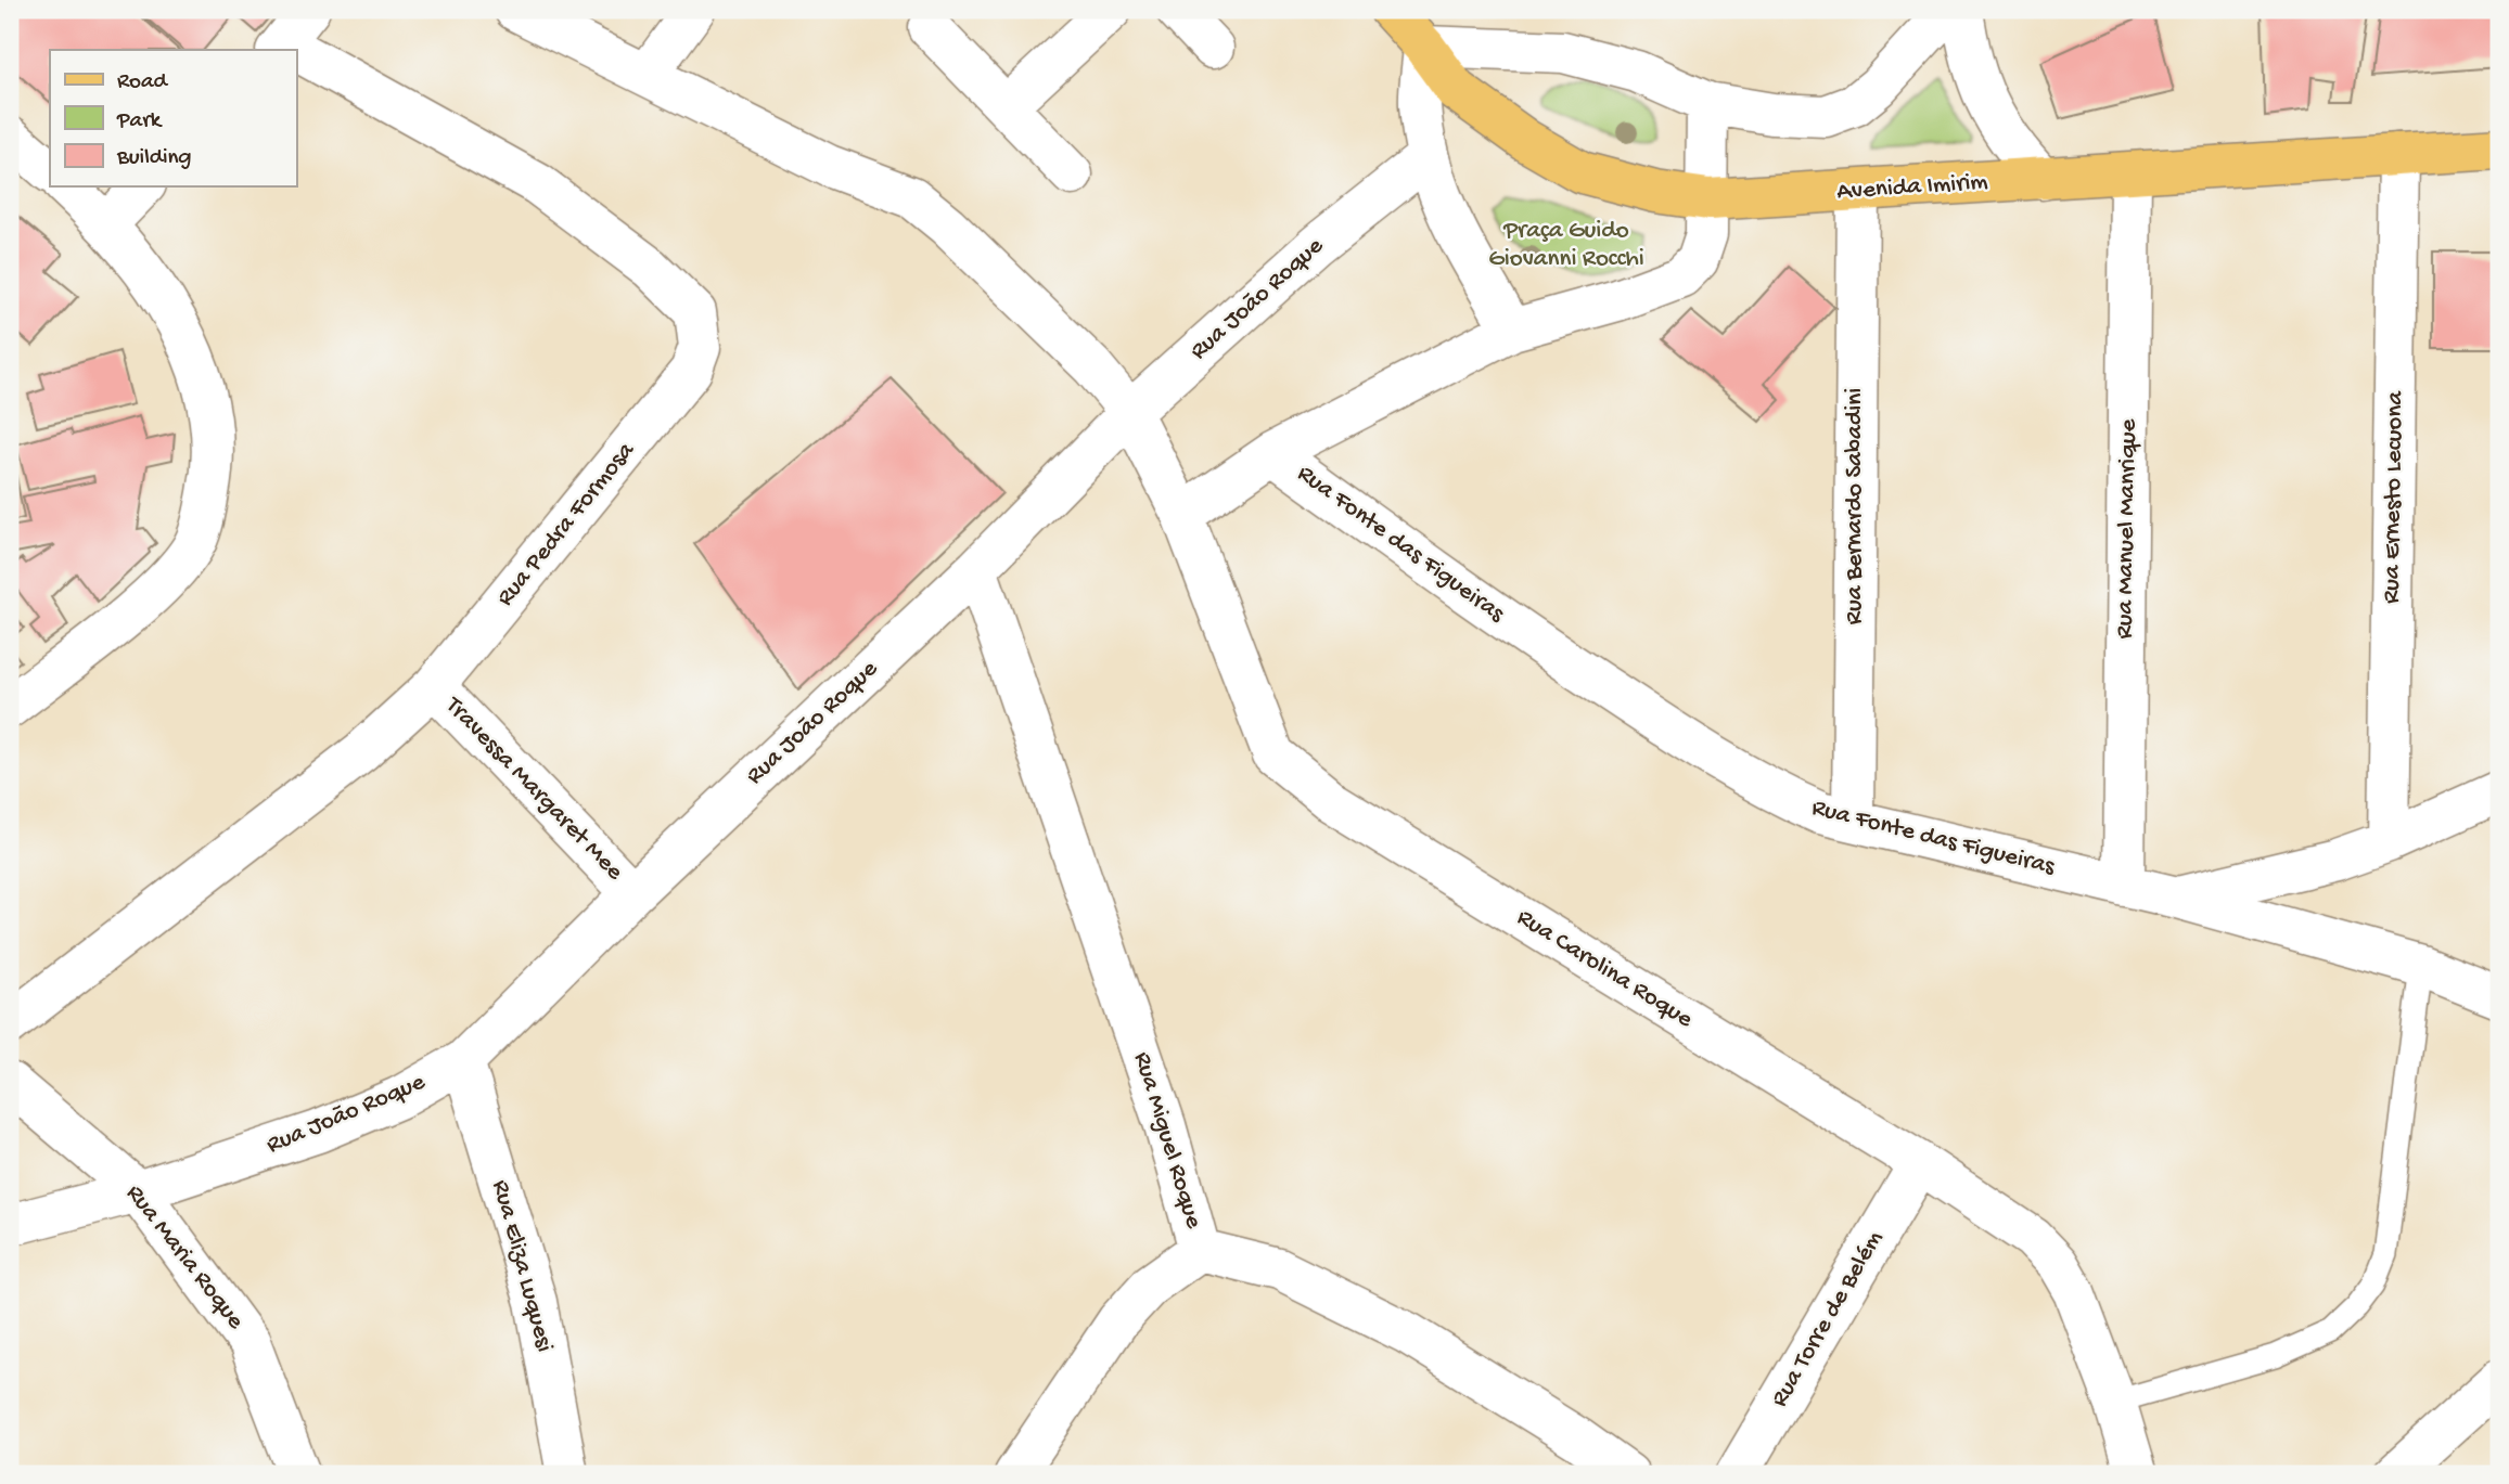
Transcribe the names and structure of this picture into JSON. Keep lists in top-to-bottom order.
{
  "streets": {
    "main road": ["Avenida Imirim"],
    "street": [
      "Rua João Roque",
      "Rua Ernesto Lecuona",
      "Rua Bernardo Sabadini",
      "Rua Pedra Formosa",
      "Rua Manuel Manrique",
      "Rua Fonte das Figueiras",
      "Travessa Margaret Mee",
      "Rua Carolina Roque",
      "Rua Miguel Roque",
      "Rua Maria Roque",
      "Rua Eliza Luquesi",
      "Rua Torre de Belém"
    ]
  },
  "crossings": [
    ["Avenida Imirim", "Rua Ernesto Lecuona"],
    ["Avenida Imirim", "Rua Bernardo Sabadini"],
    ["Avenida Imirim", "Rua Manuel Manrique"],
    ["Avenida Imirim", "Rua Fonte das Figueiras"],
    ["Rua João Roque", "Travessa Margaret Mee"],
    ["Rua João Roque", "Rua Carolina Roque"],
    ["Rua João Roque", "Rua Miguel Roque"],
    ["Rua João Roque", "Rua Maria Roque"],
    ["Rua João Roque", "Rua Eliza Luquesi"],
    ["Rua Bernardo Sabadini", "Rua Fonte das Figueiras"],
    ["Rua Pedra Formosa", "Travessa Margaret Mee"],
    ["Rua Manuel Manrique", "Rua Fonte das Figueiras"],
    ["Rua Fonte das Figueiras", "Rua Carolina Roque"],
    ["Rua Carolina Roque", "Rua Torre de Belém"]
  ],
  "parks": ["Praça Guido Giovanni Rocchi"],
  "legend": ["Road", "Park", "Building"]
}
